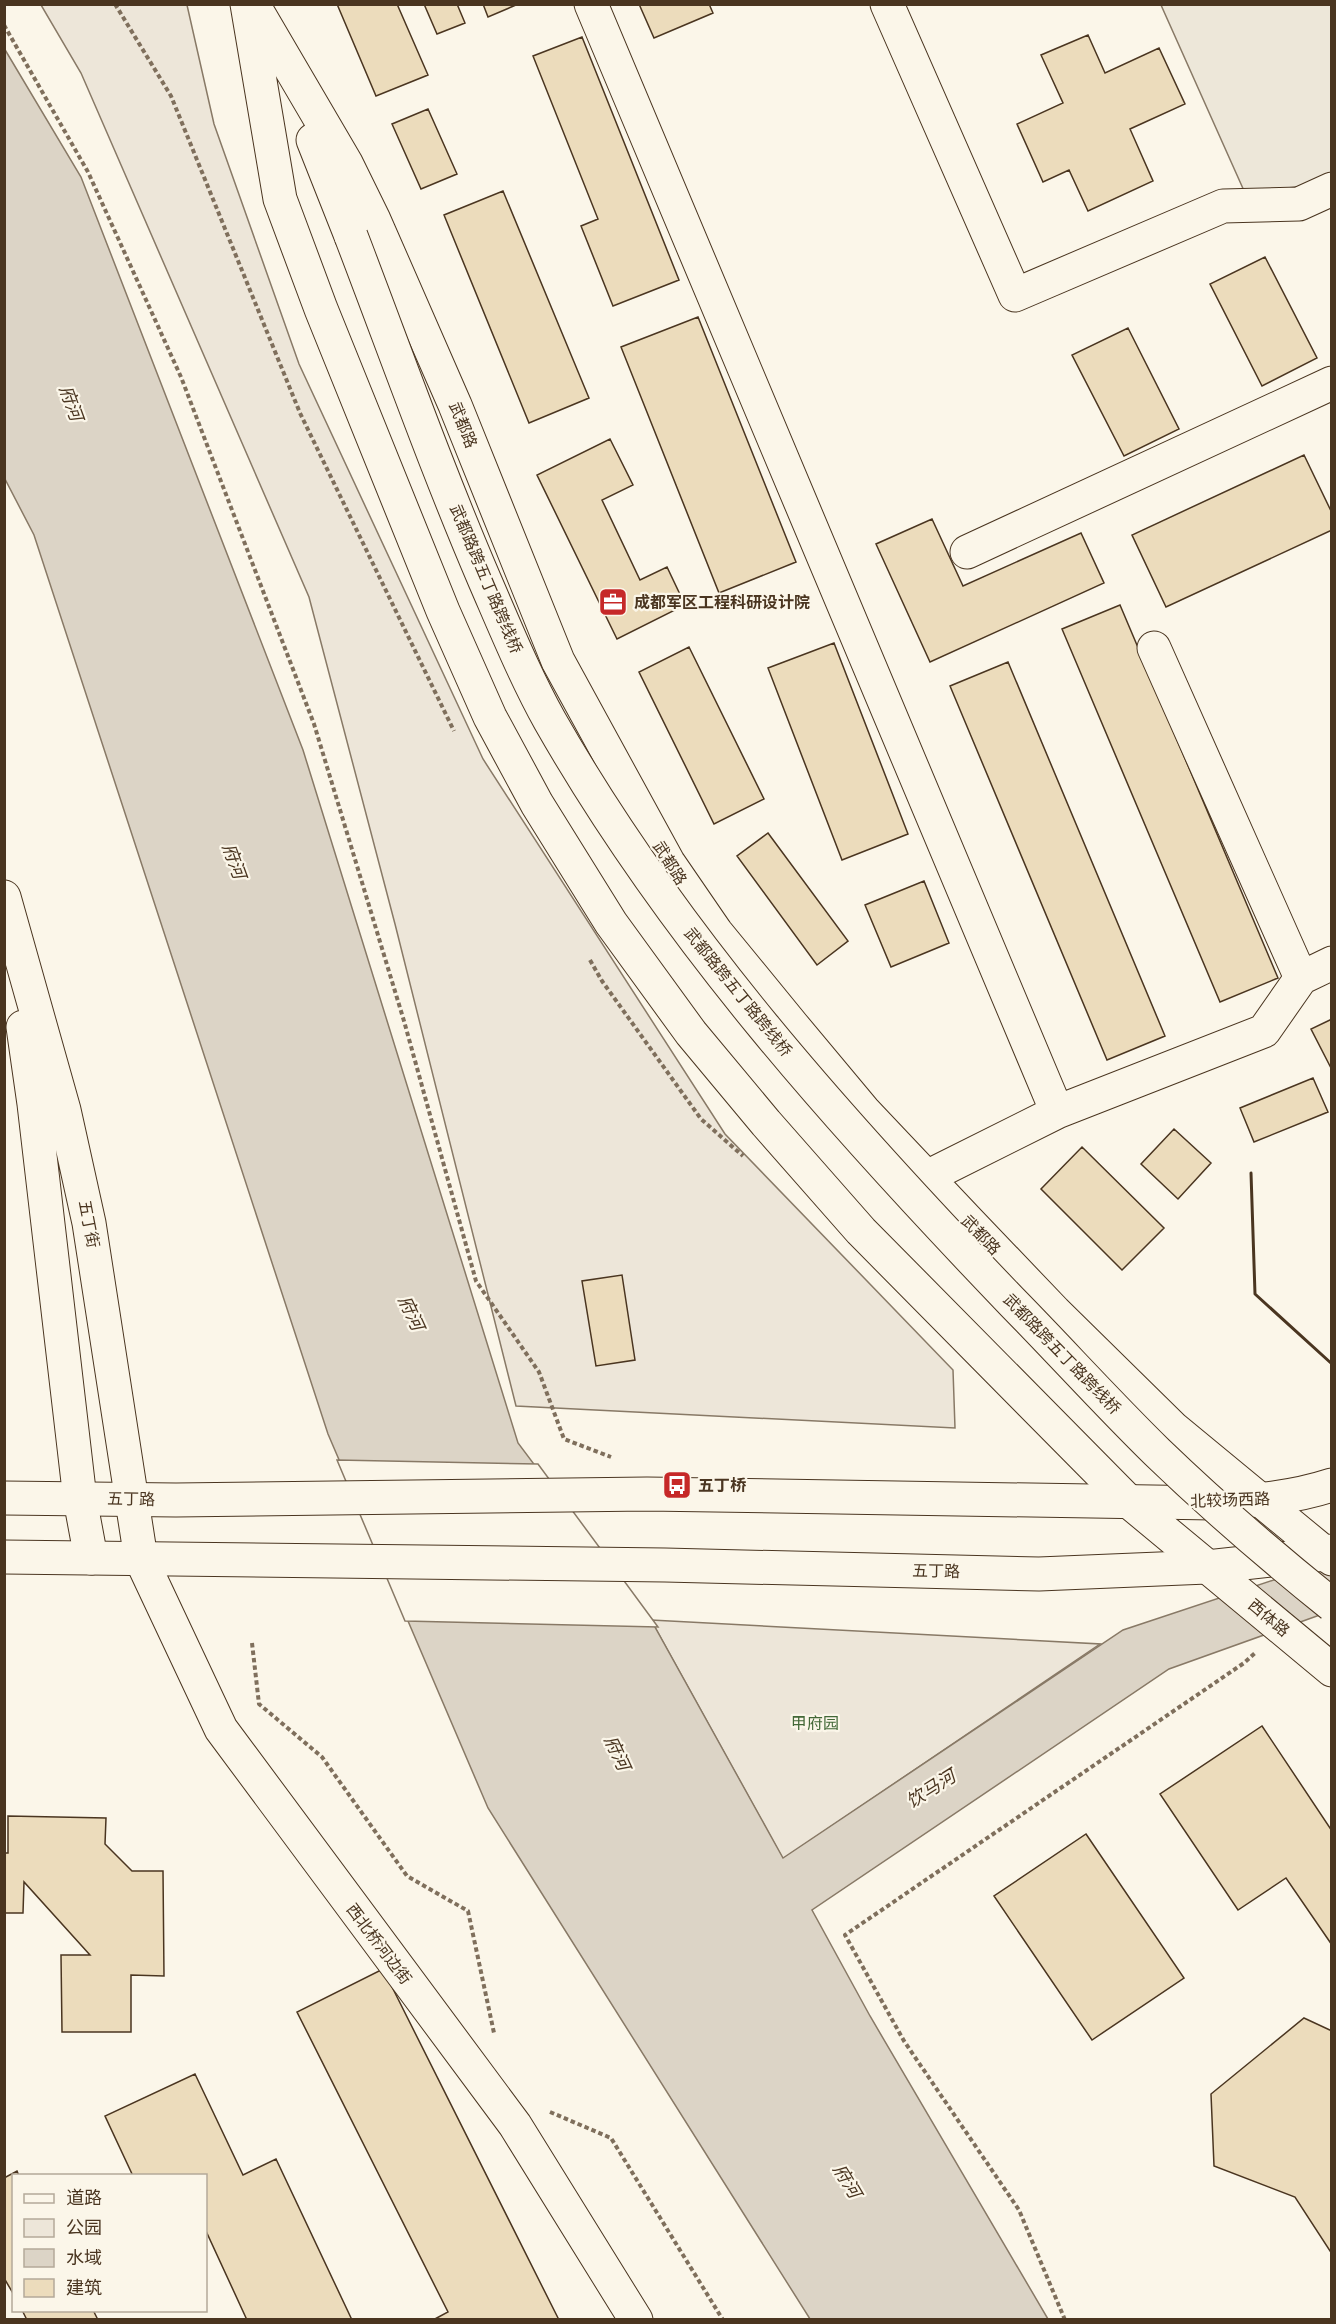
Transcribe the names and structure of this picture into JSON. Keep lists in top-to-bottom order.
{
  "streets": {
    "street": [
      "武都路",
      "武都路跨五丁路跨线桥",
      "五丁街",
      "五丁路",
      "北较场西路",
      "西体路",
      "西北桥河边街"
    ]
  },
  "crossings": [
    ["武都路", "武都路跨五丁路跨线桥"],
    ["武都路", "北较场西路"],
    ["五丁街", "五丁路"],
    ["五丁街", "西北桥河边街"],
    ["五丁路", "北较场西路"],
    ["五丁路", "西体路"],
    ["五丁路", "西北桥河边街"]
  ],
  "water": ["府河", "饮马河"],
  "parks": ["甲府园"],
  "places": {
    "office": ["成都军区工程科研设计院"],
    "bus stop": ["五丁桥"]
  },
  "legend": [
    "道路",
    "公园",
    "水域",
    "建筑"
  ]
}
